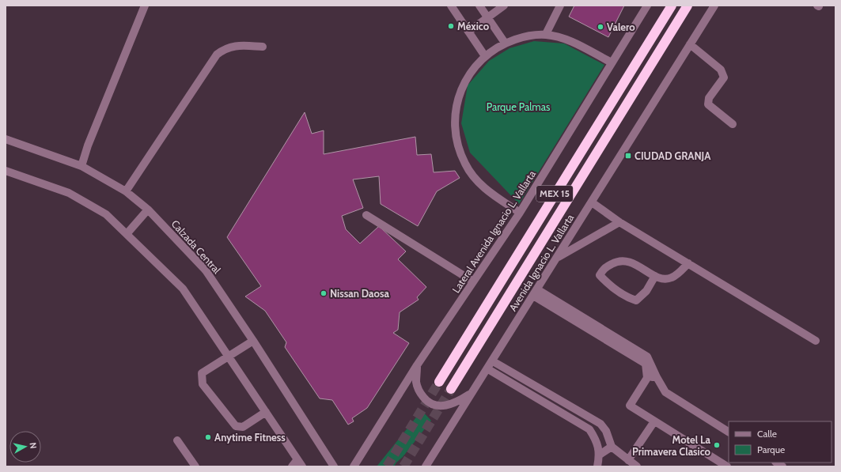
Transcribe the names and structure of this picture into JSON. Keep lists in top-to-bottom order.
{
  "streets": {
    "highway": ["MEX 15", "Avenida Ignacio L. Vallarta"],
    "street": ["Lateral Avenida Ignacio L. Vallarta", "Calzada Central"]
  },
  "parks": ["Parque Palmas"],
  "places": {
    "other": [
      "México",
      "Valero",
      "Nissan Daosa",
      "Anytime Fitness",
      "Motel La Primavera Clasico"
    ],
    "transit": ["CIUDAD GRANJA"]
  },
  "legend": ["Calle", "Parque"],
  "north": "right"
}
